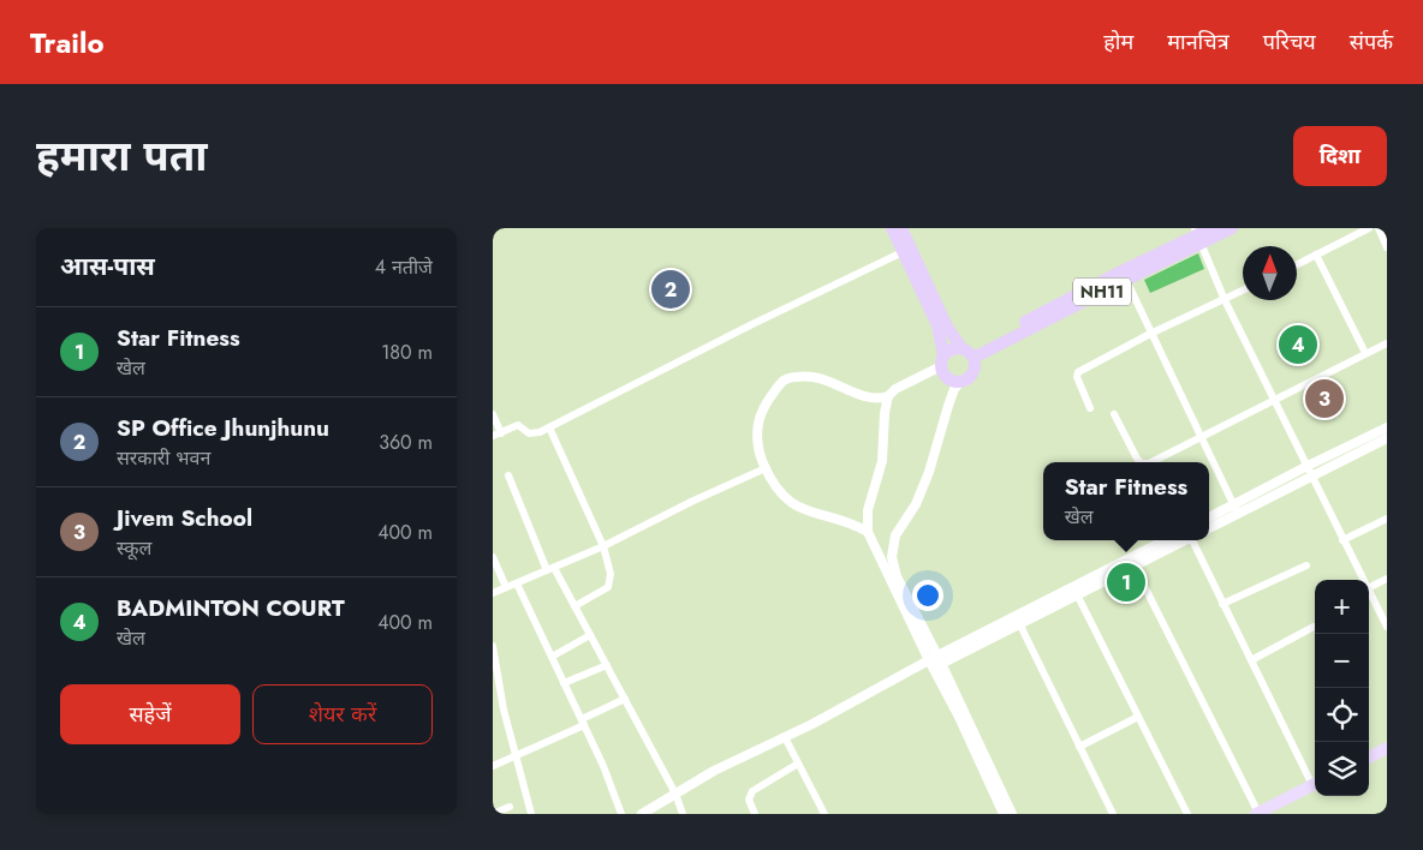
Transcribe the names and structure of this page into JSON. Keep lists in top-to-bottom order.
{
  "streets": {
    "highway": ["NH11"]
  },
  "north": "top",
  "page": {
    "header": "Trailo",
    "nav": [
      "होम",
      "मानचित्र",
      "परिचय",
      "संपर्क"
    ],
    "title": "हमारा पता",
    "buttons": [
      "दिशा",
      ["सहेजें", "शेयर करें"]
    ],
    "heading": ["आस-पास", "4 नतीजे"],
    "pins": [
      "2",
      "4",
      "3",
      "1"
    ],
    "list": [
      {
        "mark": "1",
        "name": "Star Fitness",
        "note": "खेल",
        "value": "180 m"
      },
      {
        "mark": "2",
        "name": "SP Office Jhunjhunu",
        "note": "सरकारी भवन",
        "value": "360 m"
      },
      {
        "mark": "3",
        "name": "Jivem School",
        "note": "स्कूल",
        "value": "400 m"
      },
      {
        "mark": "4",
        "name": "BADMINTON COURT",
        "note": "खेल",
        "value": "400 m"
      }
    ],
    "popup": ["Star Fitness", "खेल"],
    "map_buttons": ["+", "−"]
  }
}
